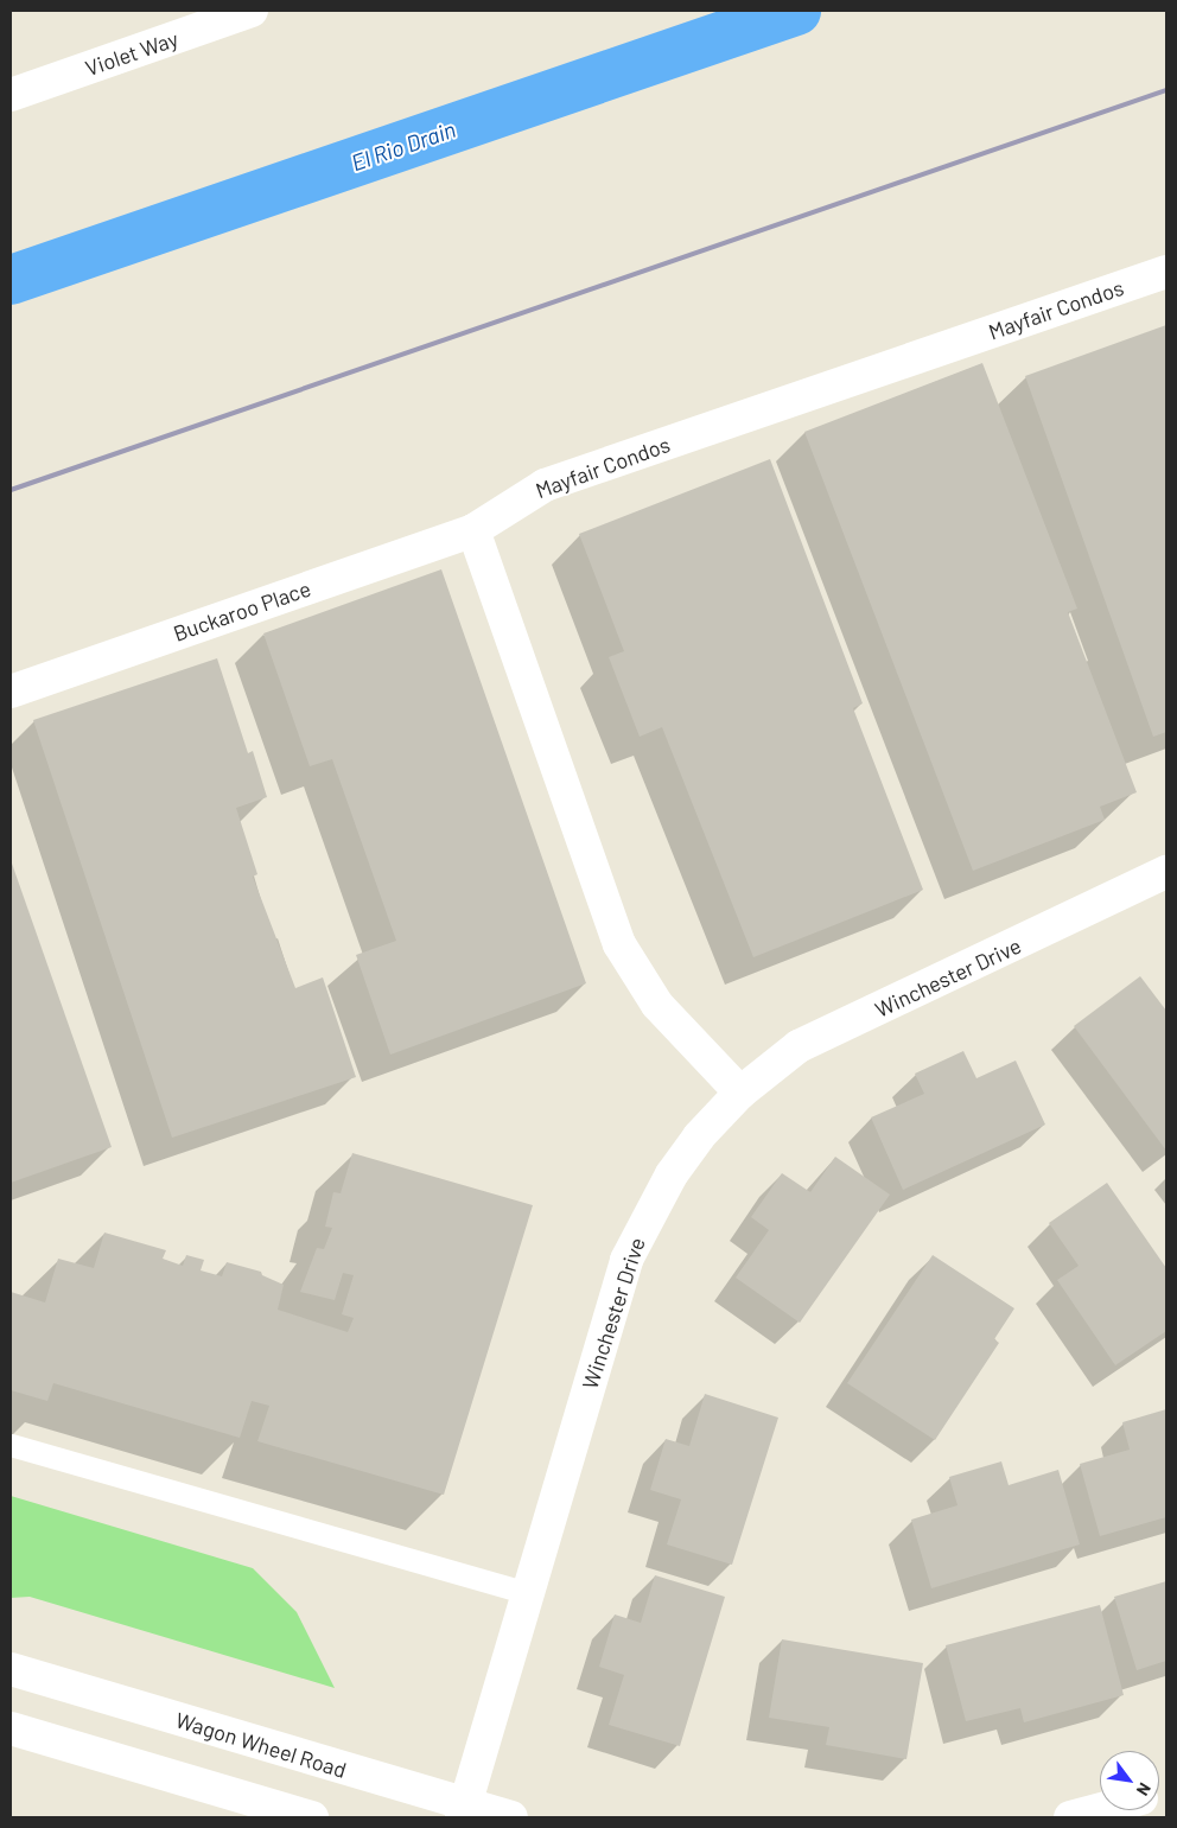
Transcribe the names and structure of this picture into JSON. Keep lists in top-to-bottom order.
{
  "streets": {
    "street": [
      "Violet Way",
      "Mayfair Condos",
      "Buckaroo Place",
      "Winchester Drive",
      "Wagon Wheel Road"
    ]
  },
  "crossings": [
    ["Mayfair Condos", "Buckaroo Place"],
    ["Winchester Drive", "Wagon Wheel Road"]
  ],
  "water": ["El Rio Drain"],
  "north": "bottom right"
}
